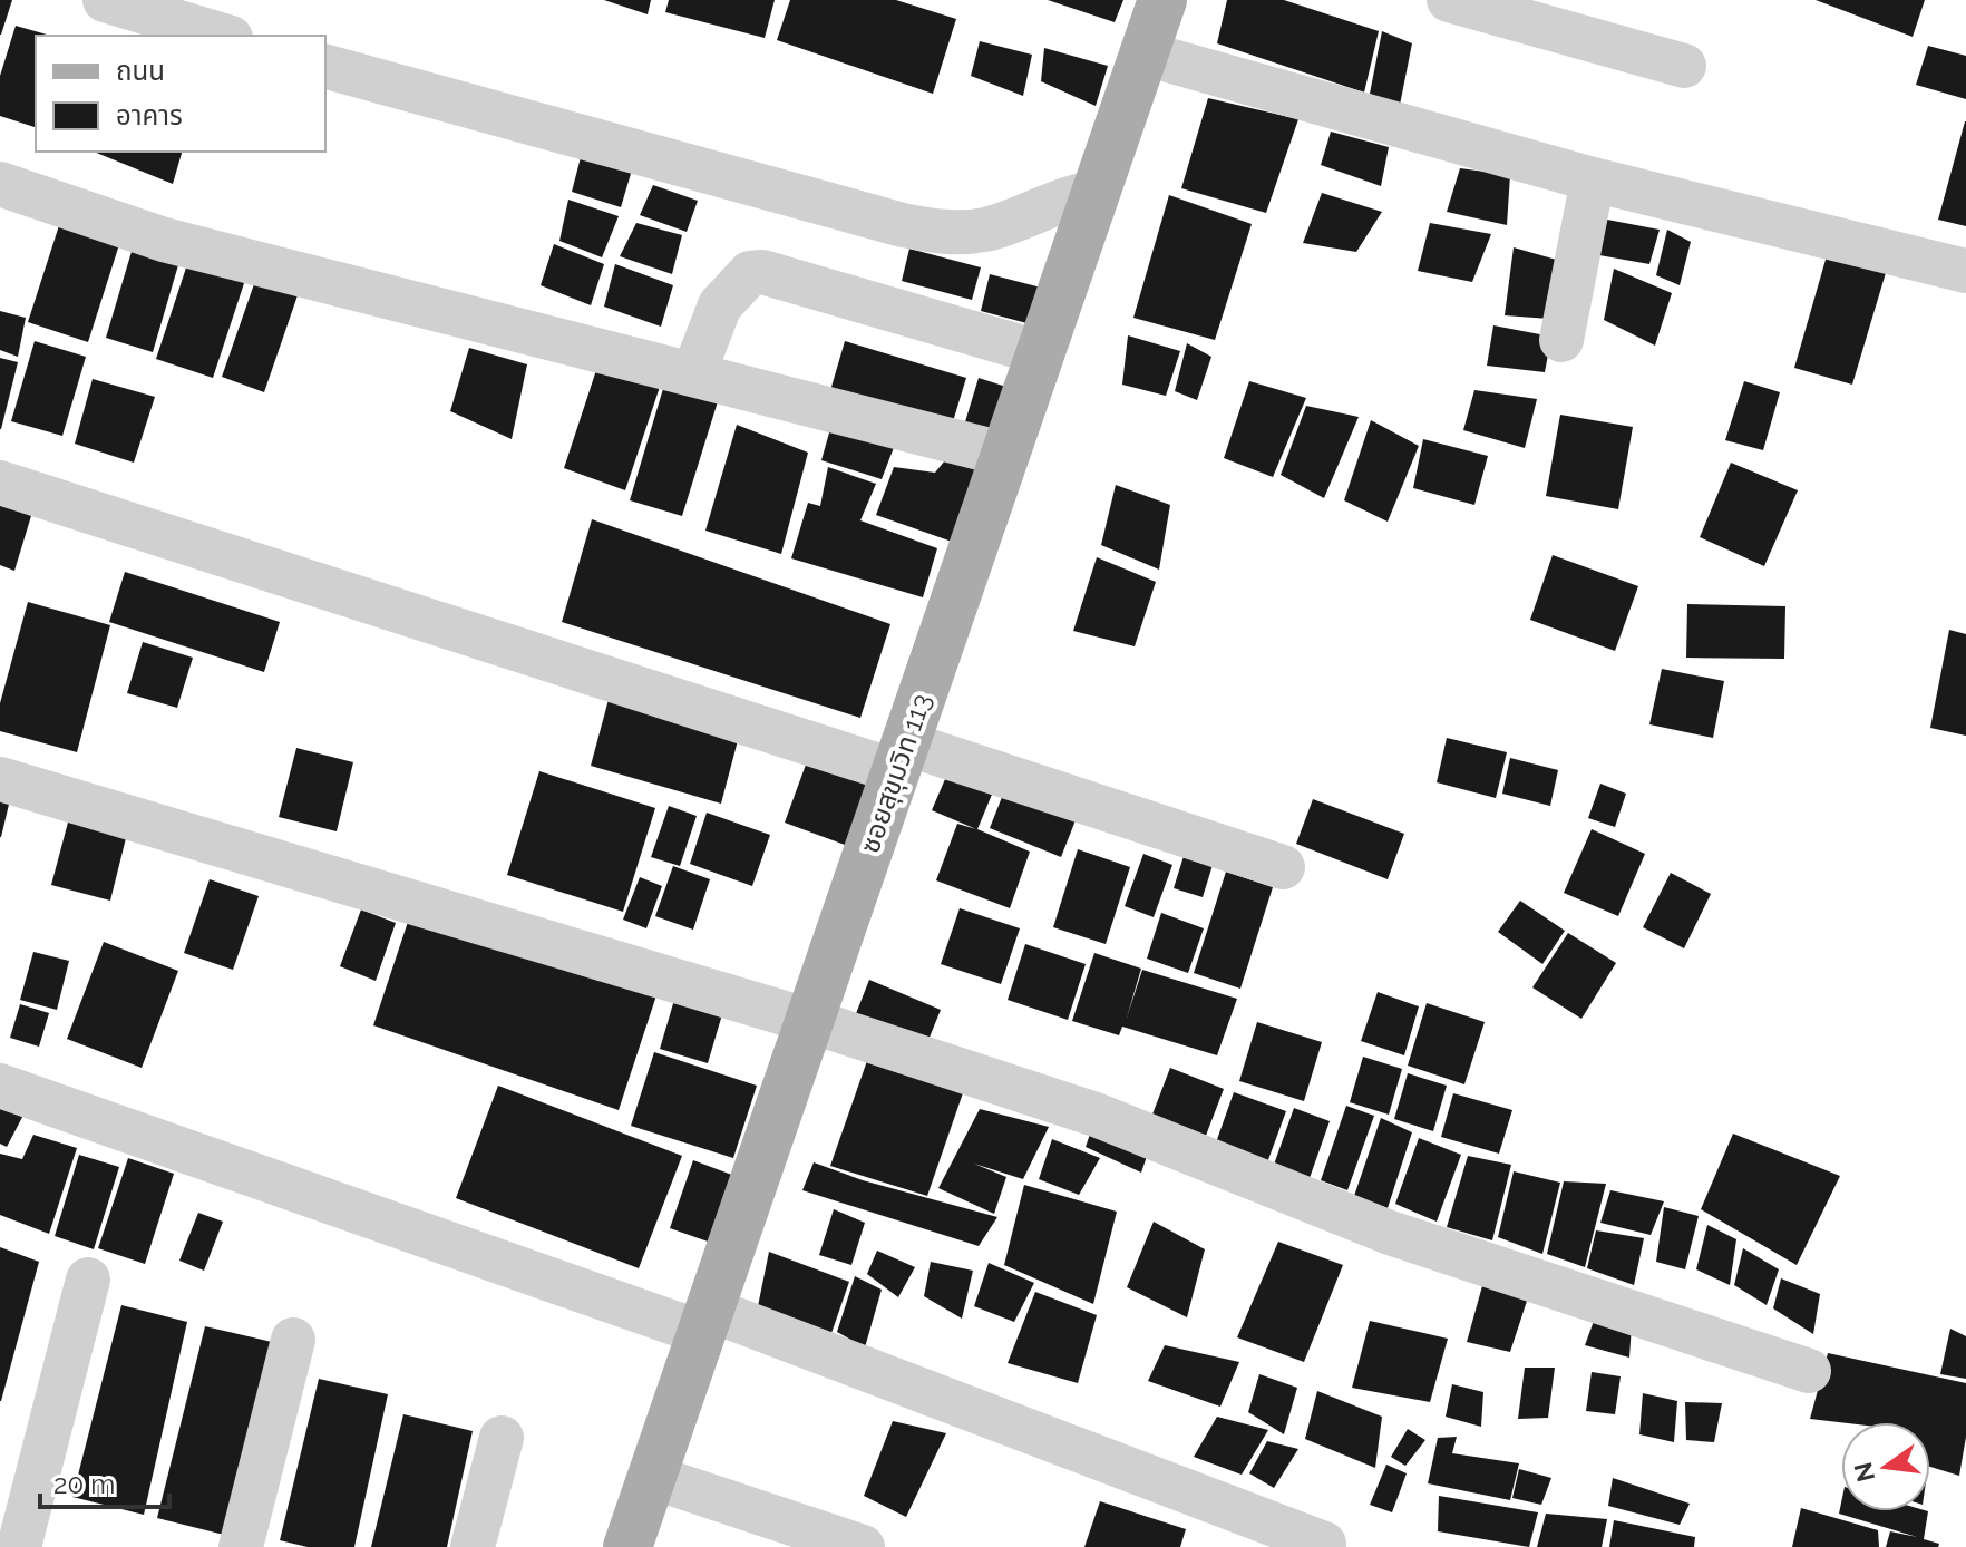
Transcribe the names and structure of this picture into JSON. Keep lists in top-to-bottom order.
{
  "streets": {
    "main road": ["ซอยสุขุมวิท 113"]
  },
  "legend": ["ถนน", "อาคาร"],
  "scale_bar": "20 m",
  "north": "left"
}
